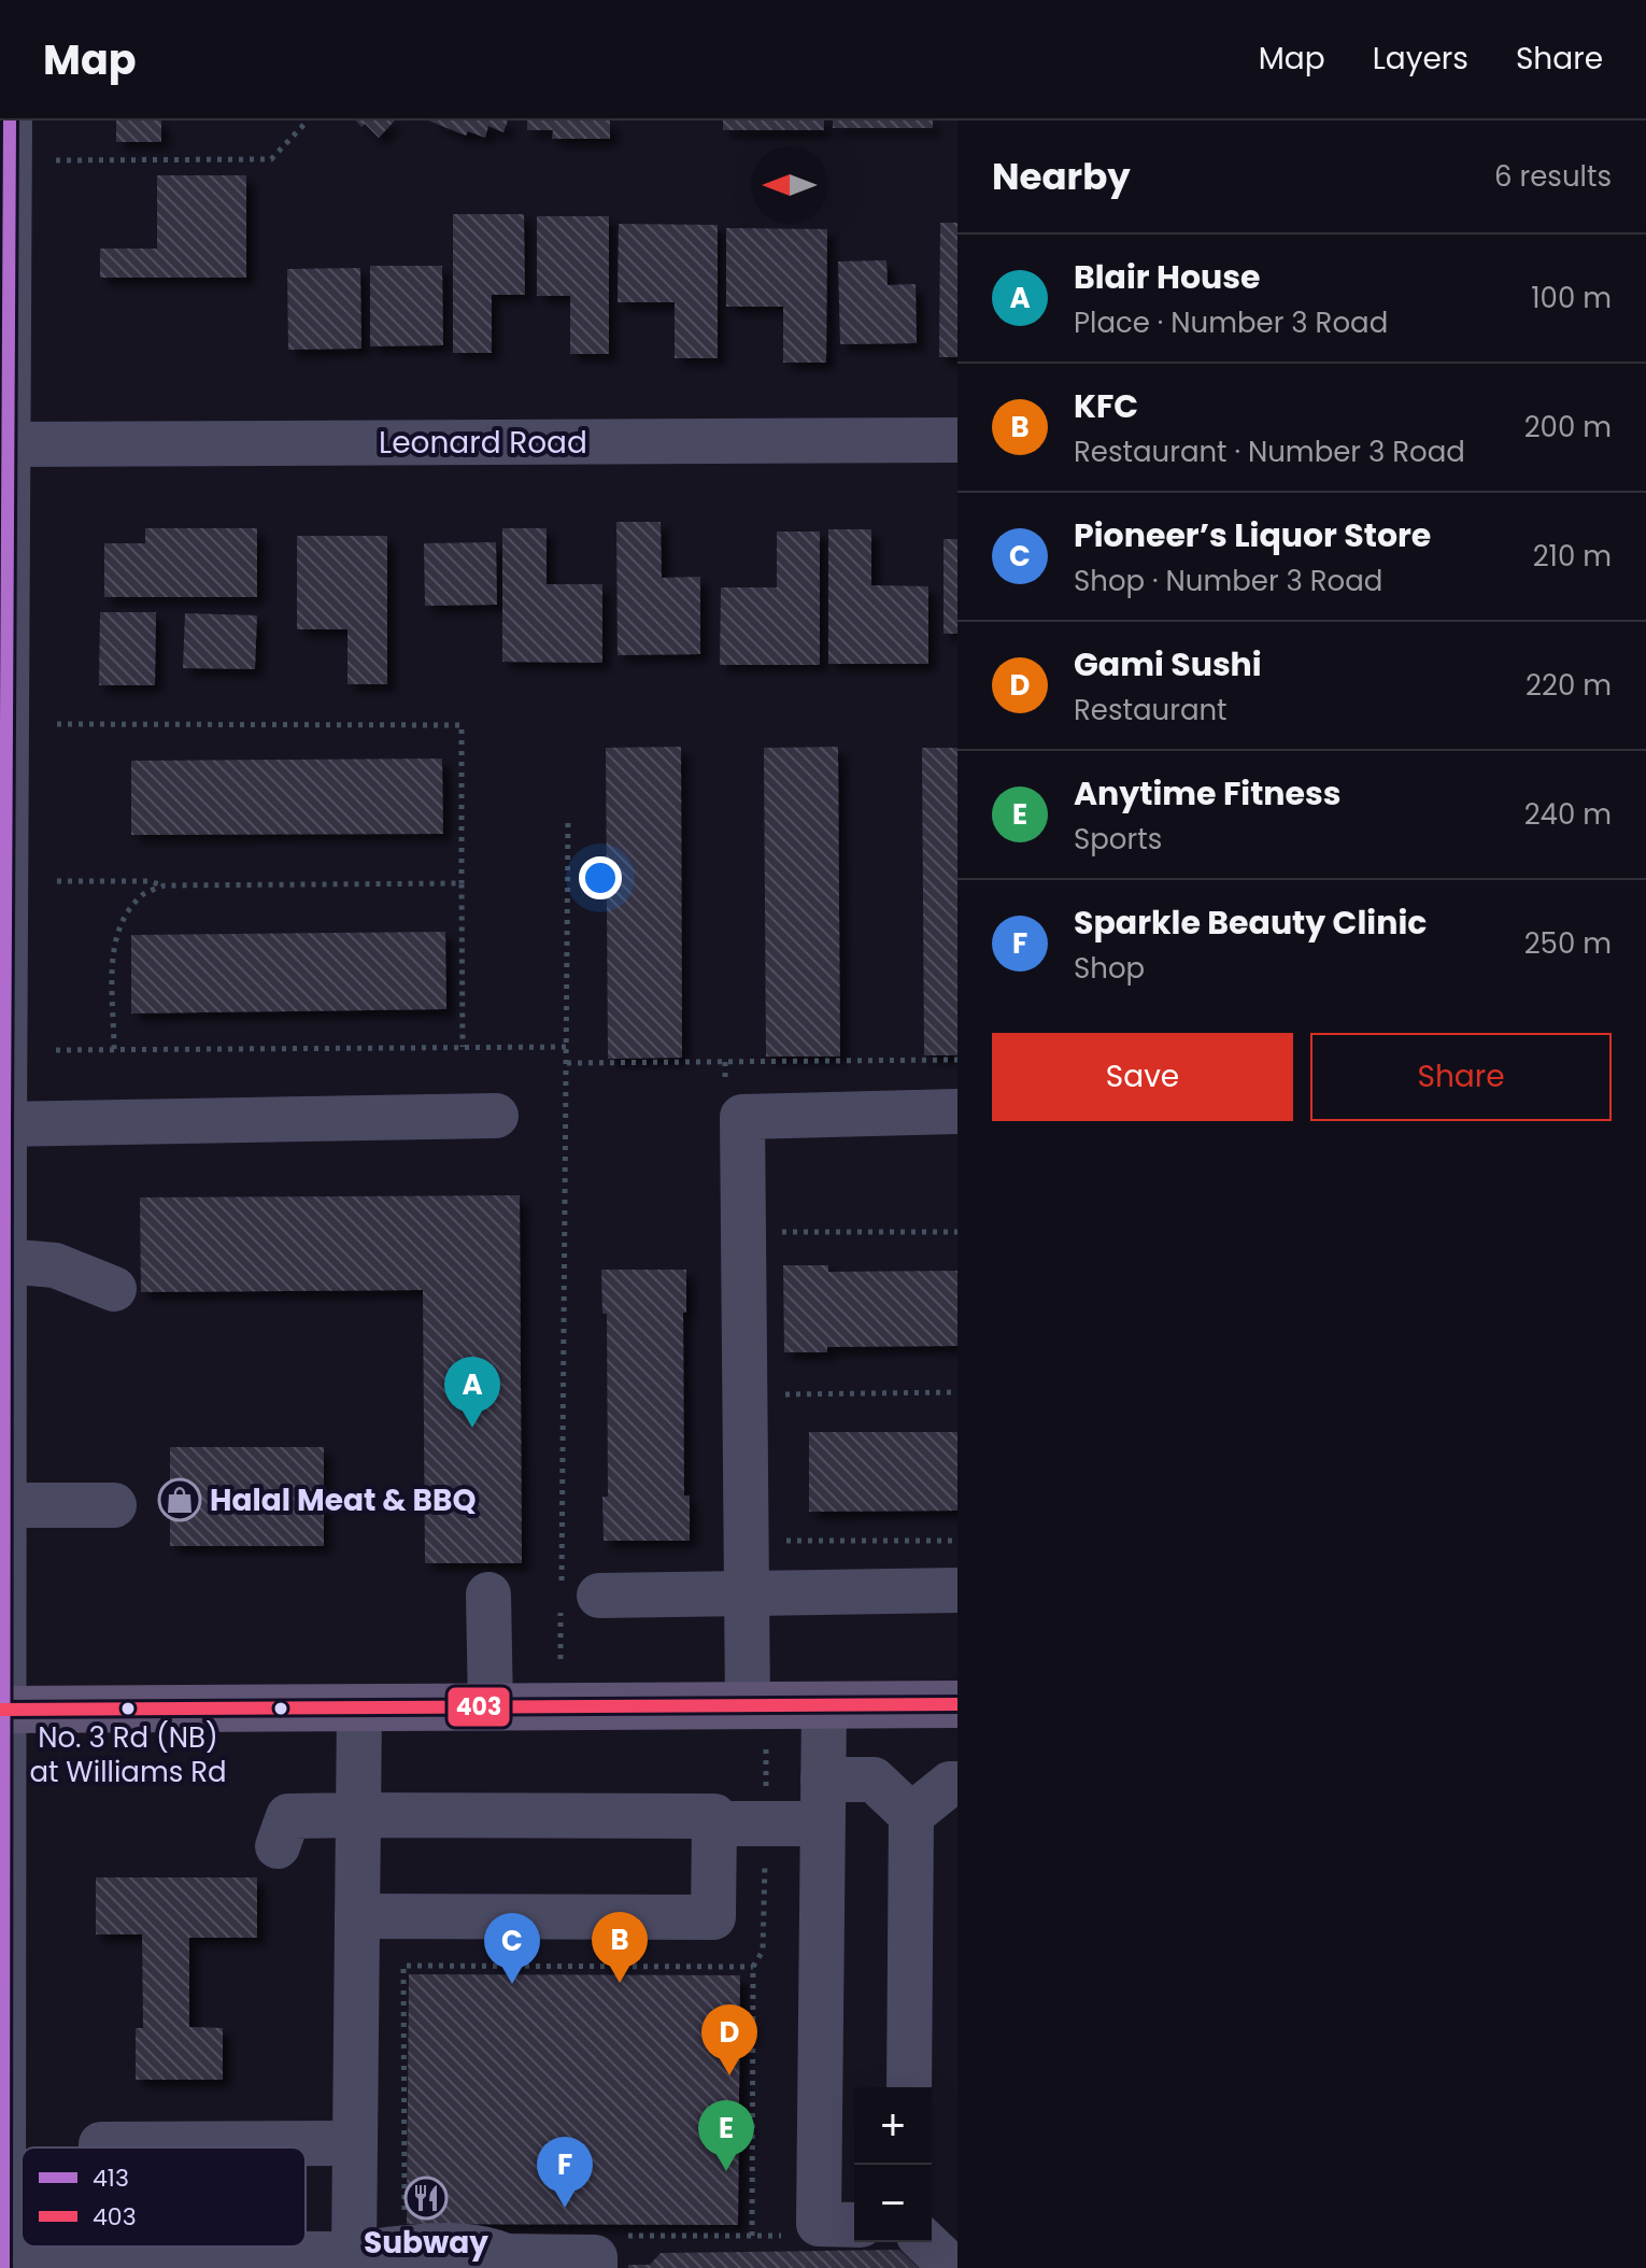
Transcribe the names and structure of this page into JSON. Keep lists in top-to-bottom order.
{
  "streets": {
    "street": ["Leonard Road"]
  },
  "places": {
    "shop": ["Halal Meat & BBQ"],
    "other": ["No. 3 Rd (NB) at Williams Rd"],
    "restaurant": ["Subway"]
  },
  "lines": ["transit line 413", "transit line 403"],
  "legend": ["413", "403"],
  "north": "left",
  "page": {
    "header": "Map",
    "nav": ["Map", "Layers", "Share"],
    "heading": ["Nearby", "6 results"],
    "list": [
      {
        "mark": "A",
        "name": "Blair House",
        "note": "Place · Number 3 Road",
        "value": "100 m"
      },
      {
        "mark": "B",
        "name": "KFC",
        "note": "Restaurant · Number 3 Road",
        "value": "200 m"
      },
      {
        "mark": "C",
        "name": "Pioneer’s Liquor Store",
        "note": "Shop · Number 3 Road",
        "value": "210 m"
      },
      {
        "mark": "D",
        "name": "Gami Sushi",
        "note": "Restaurant",
        "value": "220 m"
      },
      {
        "mark": "E",
        "name": "Anytime Fitness",
        "note": "Sports",
        "value": "240 m"
      },
      {
        "mark": "F",
        "name": "Sparkle Beauty Clinic",
        "note": "Shop",
        "value": "250 m"
      }
    ],
    "buttons": ["Save", "Share"],
    "pins": [
      "A",
      "B",
      "C",
      "D",
      "E",
      "F"
    ],
    "map_buttons": ["+", "−"]
  }
}
